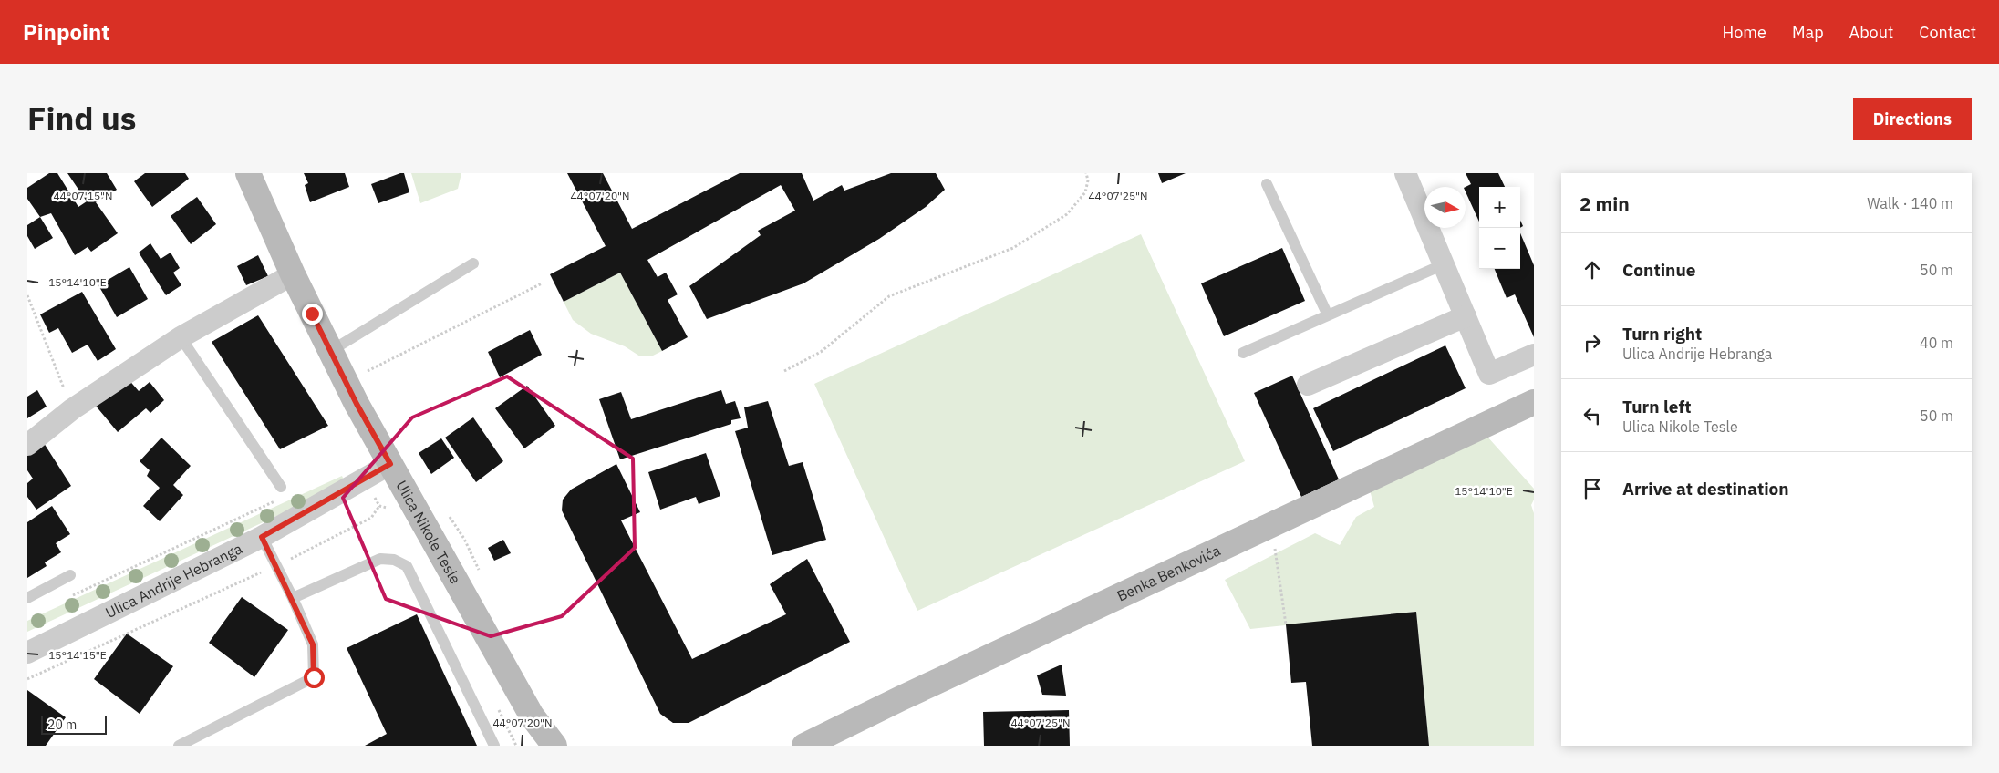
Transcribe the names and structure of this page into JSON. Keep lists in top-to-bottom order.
{
  "streets": {
    "main road": ["Ulica Nikole Tesle", "Benka Benkovića"],
    "street": ["Ulica Andrije Hebranga"]
  },
  "crossings": [
    ["Ulica Nikole Tesle", "Ulica Andrije Hebranga"]
  ],
  "scale_bar": "20 m",
  "north": "right",
  "page": {
    "header": "Pinpoint",
    "nav": [
      "Home",
      "Map",
      "About",
      "Contact"
    ],
    "title": "Find us",
    "buttons": "Directions",
    "heading": ["2 min", "Walk · 140 m"],
    "map_buttons": ["+", "−"],
    "list": [
      ["Continue", "50 m"],
      ["Turn right", "Ulica Andrije Hebranga", "40 m"],
      ["Turn left", "Ulica Nikole Tesle", "50 m"],
      "Arrive at destination"
    ],
    "scale": "20 m"
  },
  "coordinates": [
    "44°07'15\"N",
    "44°07'20\"N",
    "44°07'25\"N",
    "15°14'10\"E",
    "15°14'15\"E"
  ]
}
